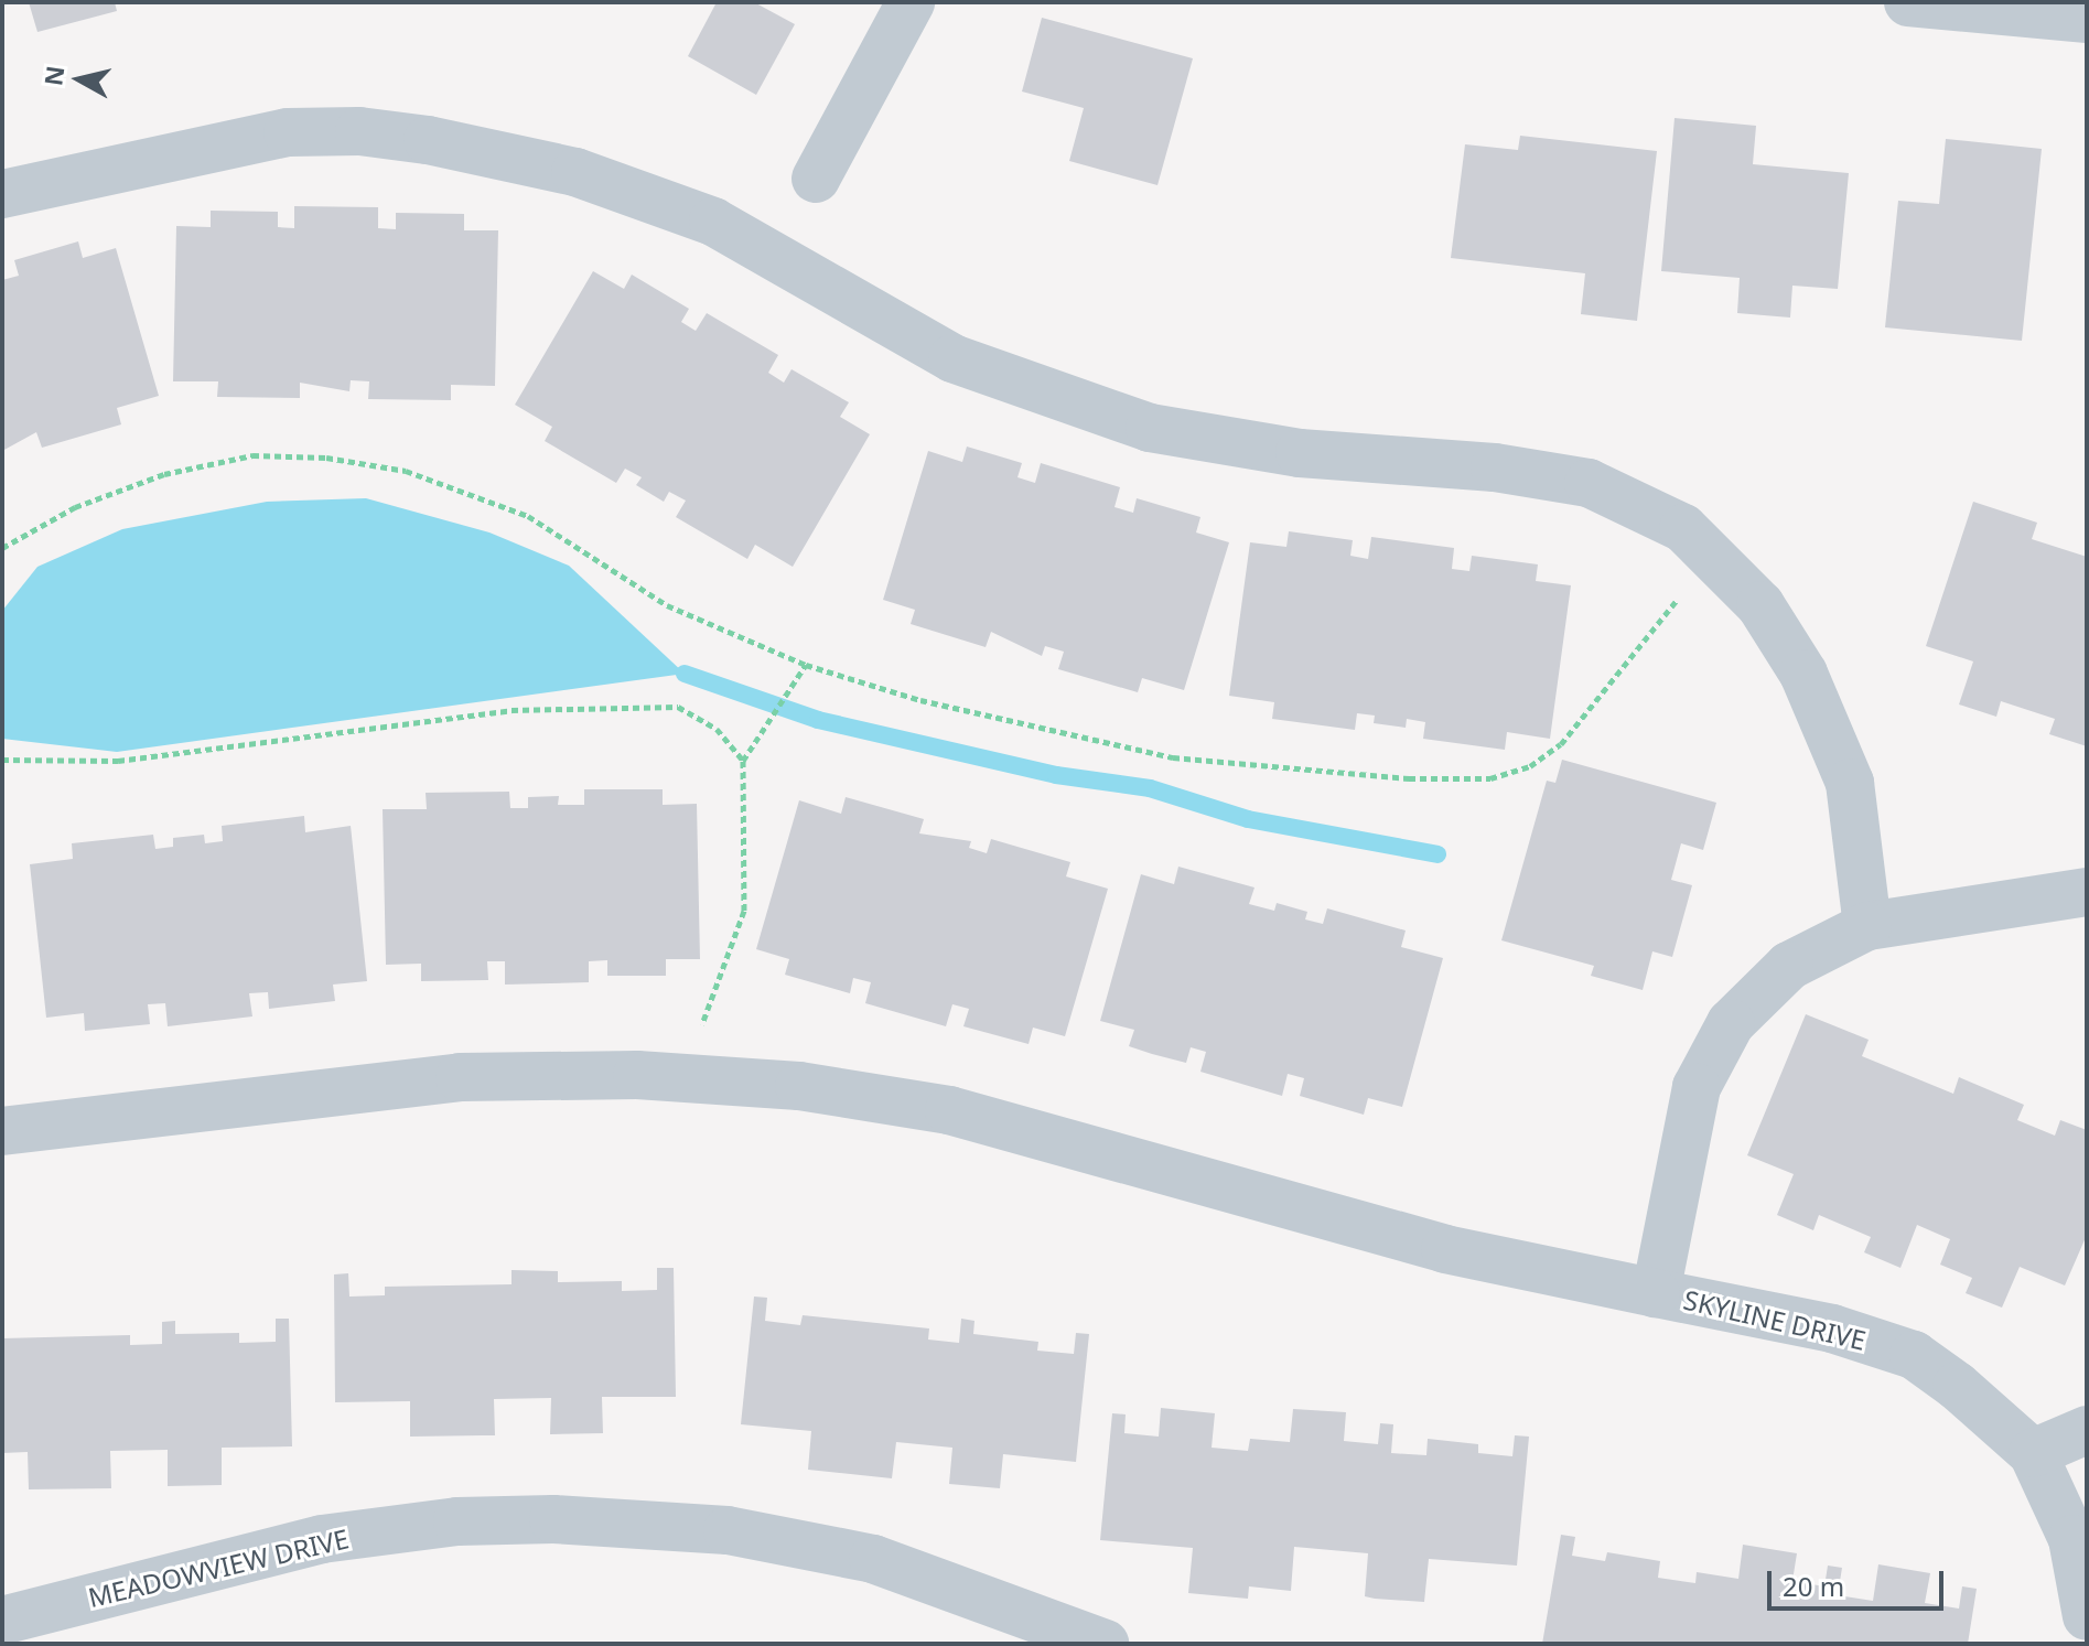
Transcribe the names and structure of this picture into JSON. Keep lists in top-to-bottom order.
{
  "streets": {
    "street": ["SKYLINE DRIVE", "MEADOWVIEW DRIVE"]
  },
  "scale_bar": "20 m",
  "north": "left"
}
